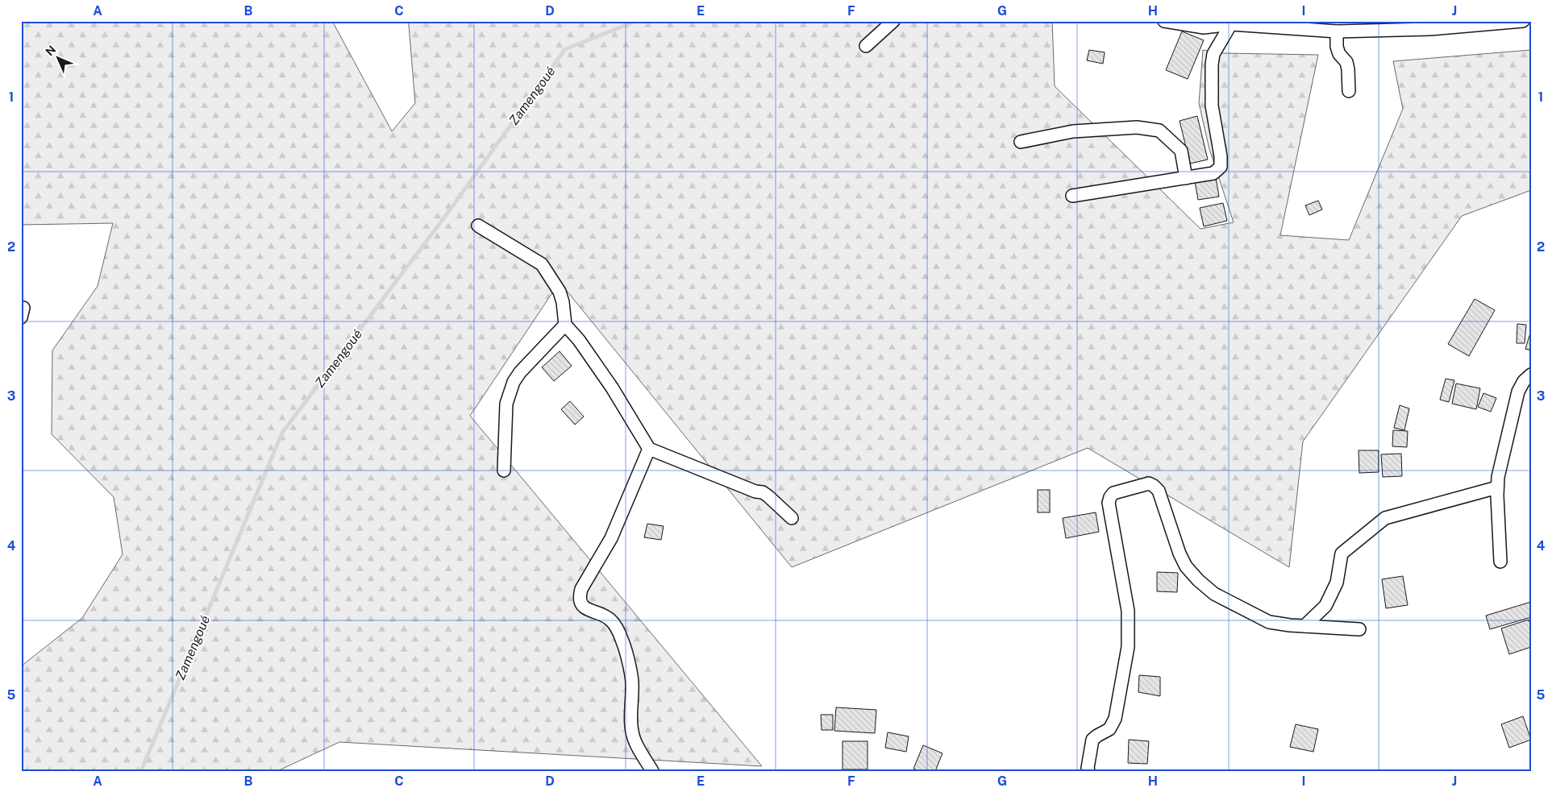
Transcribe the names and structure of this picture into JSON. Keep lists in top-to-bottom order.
{
  "water": ["Zamengoué"],
  "north": "top left",
  "grid": {
    "columns": [
      "A",
      "B",
      "C",
      "D",
      "E",
      "F",
      "G",
      "H",
      "I",
      "J"
    ],
    "rows": [
      "1",
      "2",
      "3",
      "4",
      "5"
    ]
  }
}
